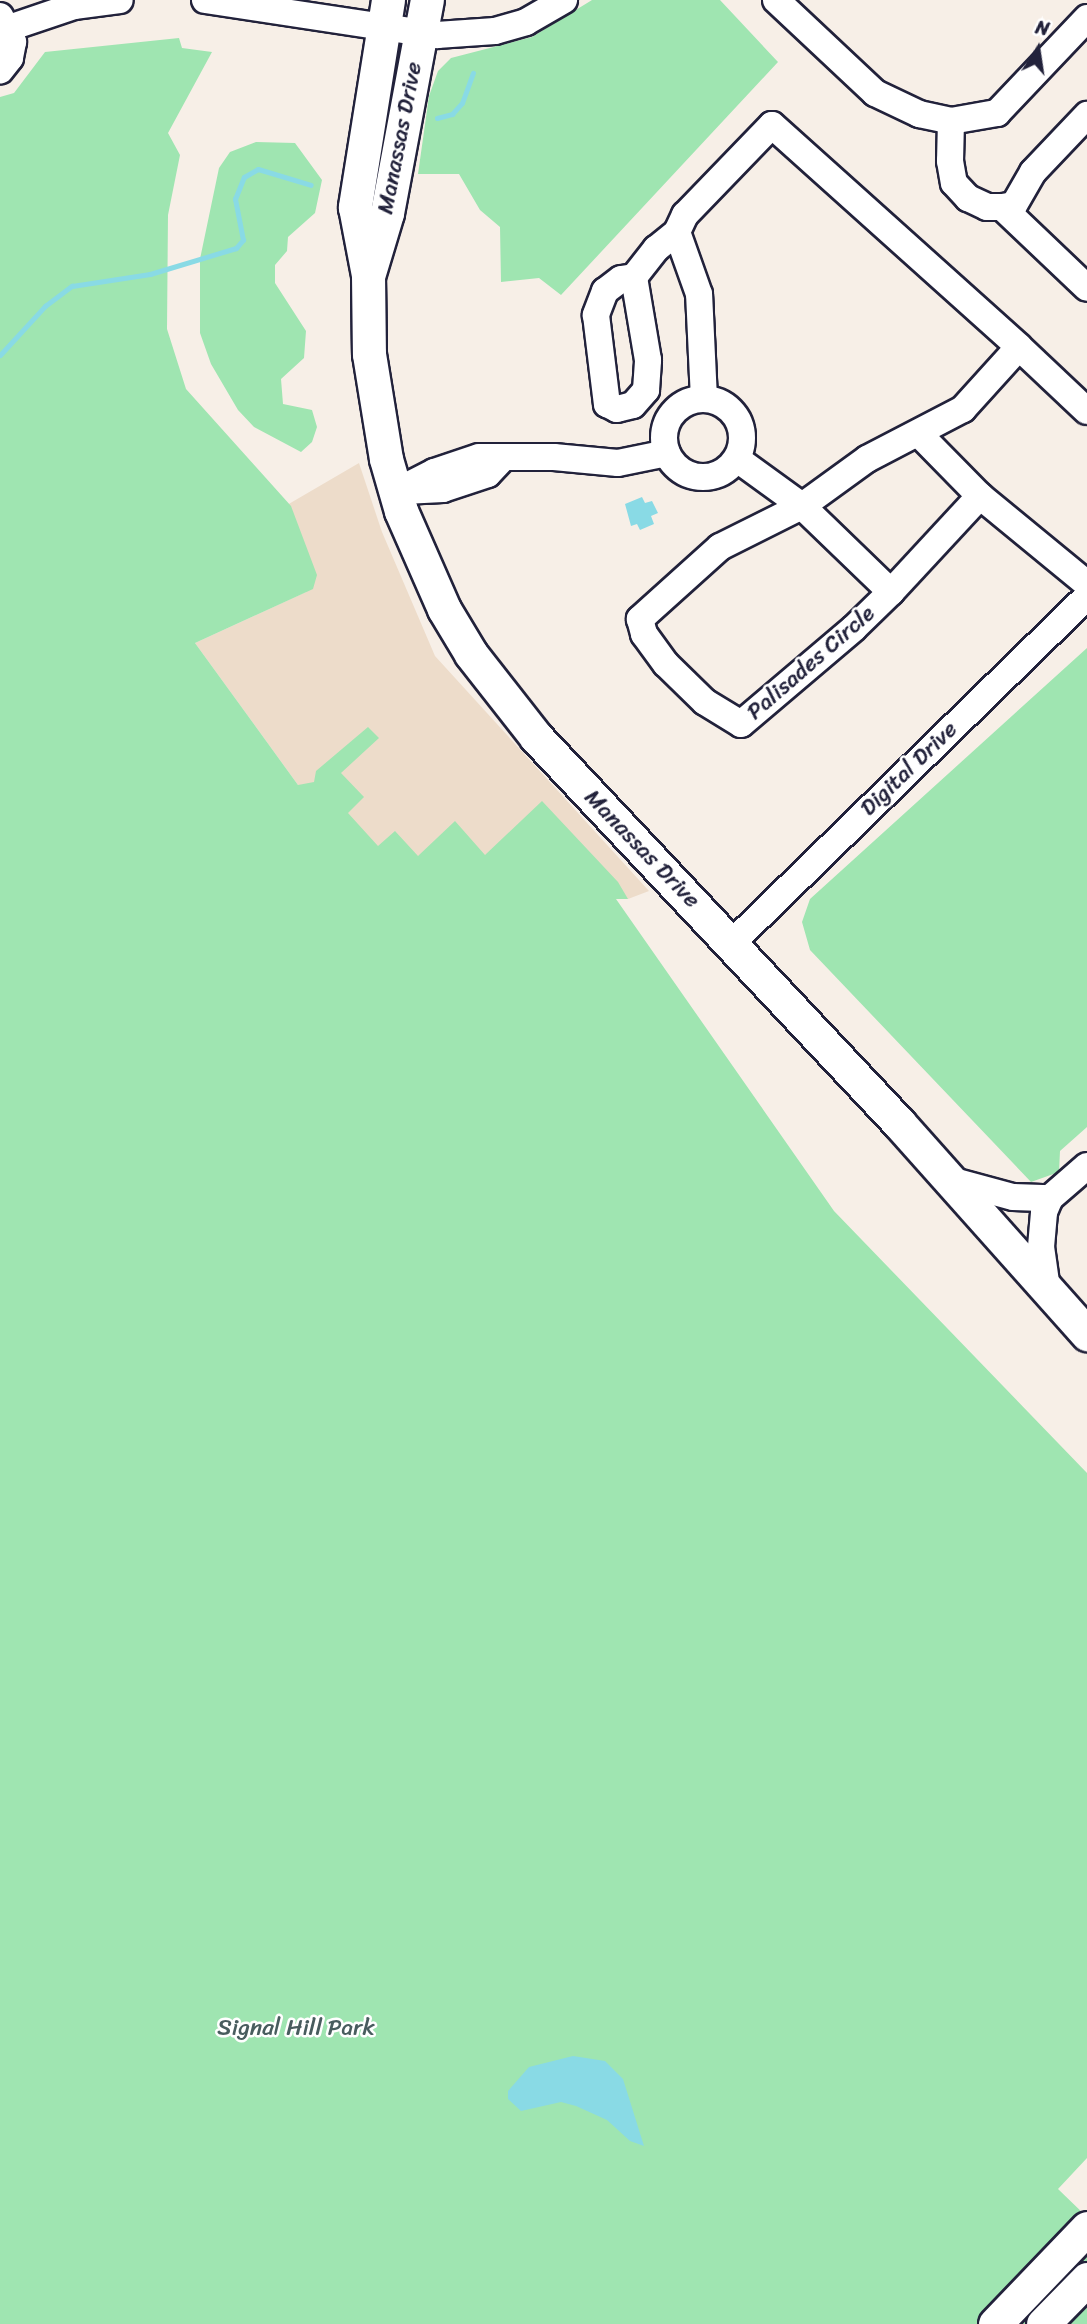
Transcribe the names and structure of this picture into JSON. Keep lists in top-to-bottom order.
{
  "streets": {
    "main road": ["Manassas Drive"],
    "street": ["Palisades Circle", "Digital Drive"]
  },
  "crossings": [
    ["Manassas Drive", "Digital Drive"]
  ],
  "parks": ["Signal Hill Park"],
  "north": "top"
}
